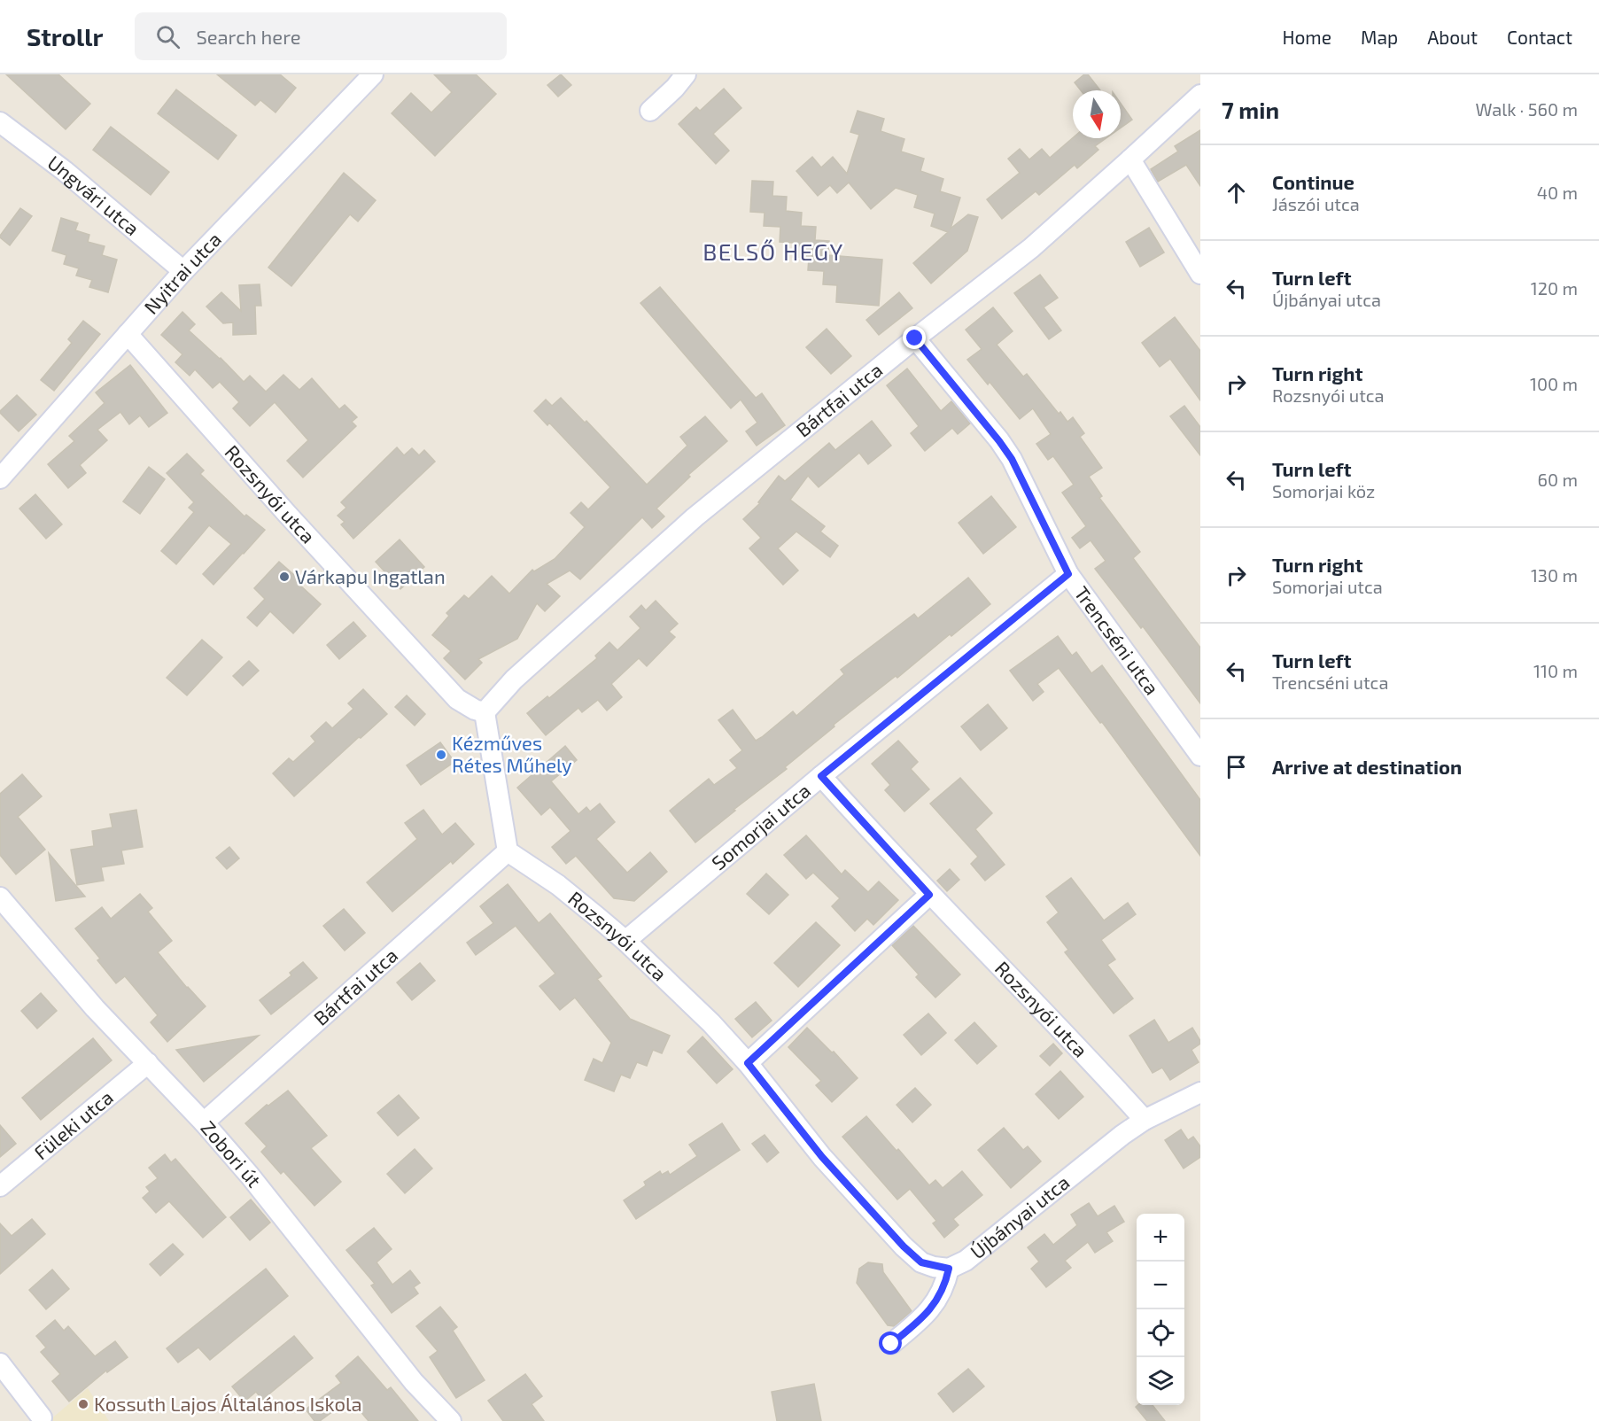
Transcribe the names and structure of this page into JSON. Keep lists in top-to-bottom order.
{
  "streets": {
    "street": [
      "Ungvári utca",
      "Nyitrai utca",
      "Bártfai utca",
      "Rozsnyói utca",
      "Trencséni utca",
      "Somorjai utca",
      "Füleki utca",
      "Zobori út",
      "Újbányai utca"
    ]
  },
  "crossings": [
    ["Ungvári utca", "Nyitrai utca"],
    ["Nyitrai utca", "Rozsnyói utca"],
    ["Bártfai utca", "Rozsnyói utca"],
    ["Bártfai utca", "Trencséni utca"],
    ["Bártfai utca", "Zobori út"],
    ["Rozsnyói utca", "Somorjai utca"],
    ["Rozsnyói utca", "Újbányai utca"],
    ["Trencséni utca", "Somorjai utca"],
    ["Füleki utca", "Zobori út"]
  ],
  "districts": ["BELSŐ HEGY"],
  "places": ["Várkapu Ingatlan", "Kézműves Rétes Műhely", "Kossuth Lajos Általános Iskola"],
  "north": "bottom",
  "page": {
    "header": "Strollr",
    "search": "Search here",
    "nav": [
      "Home",
      "Map",
      "About",
      "Contact"
    ],
    "heading": ["7 min", "Walk · 560 m"],
    "list": [
      ["Continue", "Jászói utca", "40 m"],
      ["Turn left", "Újbányai utca", "120 m"],
      ["Turn right", "Rozsnyói utca", "100 m"],
      ["Turn left", "Somorjai köz", "60 m"],
      ["Turn right", "Somorjai utca", "130 m"],
      ["Turn left", "Trencséni utca", "110 m"],
      "Arrive at destination"
    ],
    "map_buttons": ["+", "−"]
  }
}
